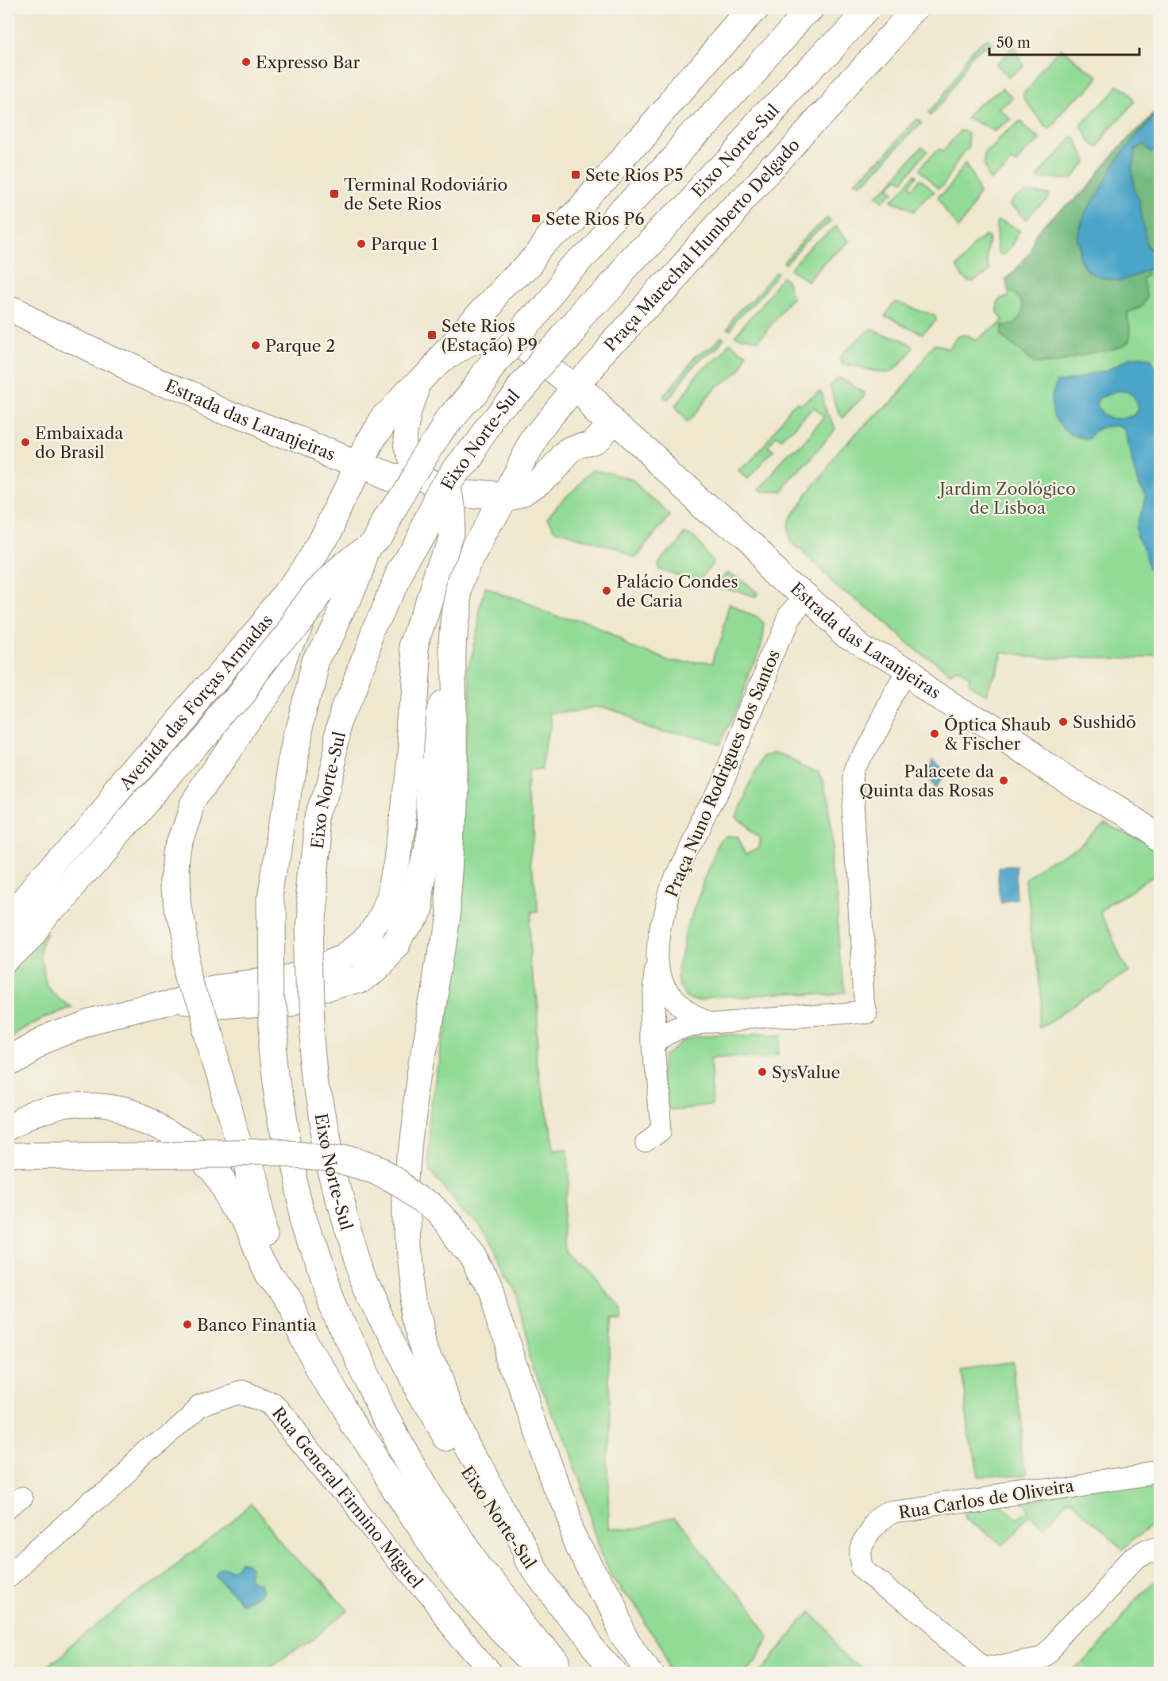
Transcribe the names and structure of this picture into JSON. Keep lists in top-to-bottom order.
{
  "streets": {
    "main road": [
      "Eixo Norte-Sul",
      "Praça Marechal Humberto Delgado",
      "Estrada das Laranjeiras",
      "Avenida das Forças Armadas"
    ],
    "street": ["Praça Nuno Rodrigues dos Santos", "Rua General Firmino Miguel", "Rua Carlos de Oliveira"]
  },
  "crossings": [
    ["Eixo Norte-Sul", "Praça Marechal Humberto Delgado"],
    ["Eixo Norte-Sul", "Estrada das Laranjeiras"],
    ["Praça Marechal Humberto Delgado", "Estrada das Laranjeiras"],
    ["Estrada das Laranjeiras", "Avenida das Forças Armadas"],
    ["Estrada das Laranjeiras", "Praça Nuno Rodrigues dos Santos"]
  ],
  "parks": ["Jardim Zoológico de Lisboa"],
  "places": {
    "other": [
      "Expresso Bar",
      "Parque 1",
      "Parque 2",
      "Embaixada do Brasil",
      "Palácio Condes de Caria",
      "Sushidō",
      "Óptica Shaub & Fischer",
      "Palacete da Quinta das Rosas",
      "SysValue",
      "Banco Finantia"
    ],
    "transit": [
      "Sete Rios P5",
      "Terminal Rodoviário de Sete Rios",
      "Sete Rios P6",
      "Sete Rios (Estação) P9"
    ]
  },
  "scale_bar": "50 m"
}
